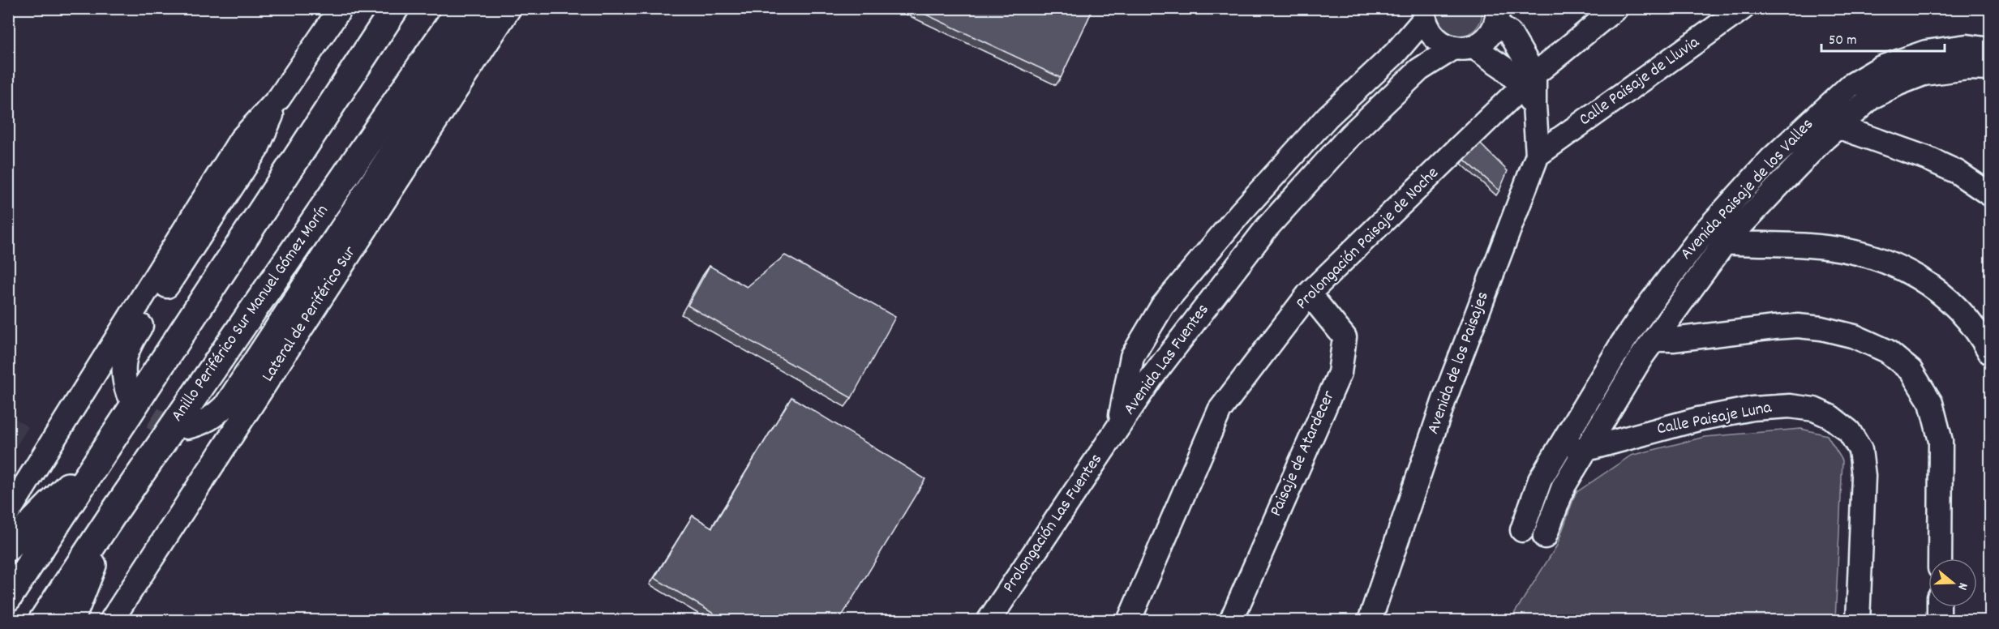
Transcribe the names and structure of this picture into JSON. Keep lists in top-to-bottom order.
{
  "streets": {
    "highway": ["Anillo Periférico Sur Manuel Gómez Morín"],
    "street": [
      "Calle Paisaje de Lluvia",
      "Avenida Paisaje de los Valles",
      "Prolongación Paisaje de Noche",
      "Lateral de Periférico Sur",
      "Avenida Las Fuentes",
      "Avenida de los Paisajes",
      "Calle Paisaje Luna",
      "Paisaje de Atardecer",
      "Prolongación Las Fuentes"
    ]
  },
  "crossings": [
    ["Calle Paisaje de Lluvia", "Avenida de los Paisajes"],
    ["Avenida Paisaje de los Valles", "Calle Paisaje Luna"],
    ["Prolongación Paisaje de Noche", "Avenida de los Paisajes"],
    ["Prolongación Paisaje de Noche", "Paisaje de Atardecer"],
    ["Avenida Las Fuentes", "Avenida de los Paisajes"],
    ["Avenida Las Fuentes", "Prolongación Las Fuentes"]
  ],
  "scale_bar": "50 m",
  "north": "right"
}
